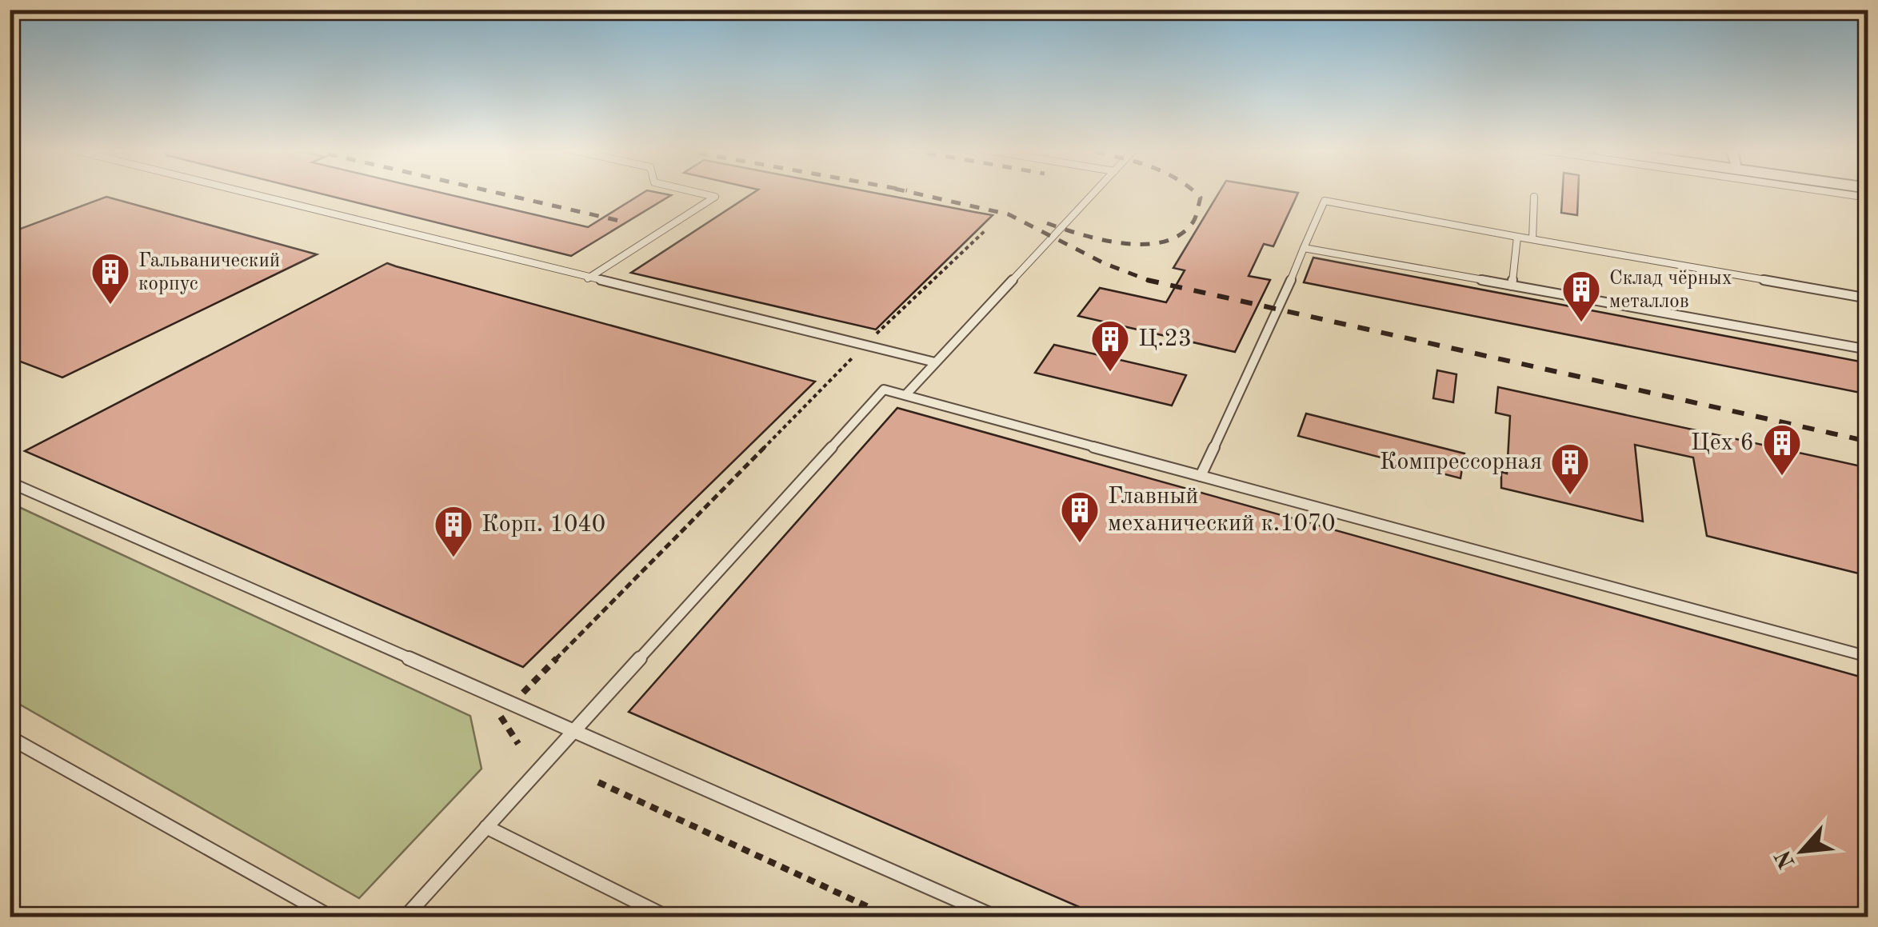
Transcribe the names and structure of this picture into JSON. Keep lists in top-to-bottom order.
{
  "places": {
    "building": [
      "Гальванический корпус",
      "Склад чёрных металлов",
      "Ц.23",
      "Цех 6",
      "Компрессорная",
      "Главный механический к.1070",
      "Корп. 1040"
    ]
  },
  "north": "bottom left"
}
